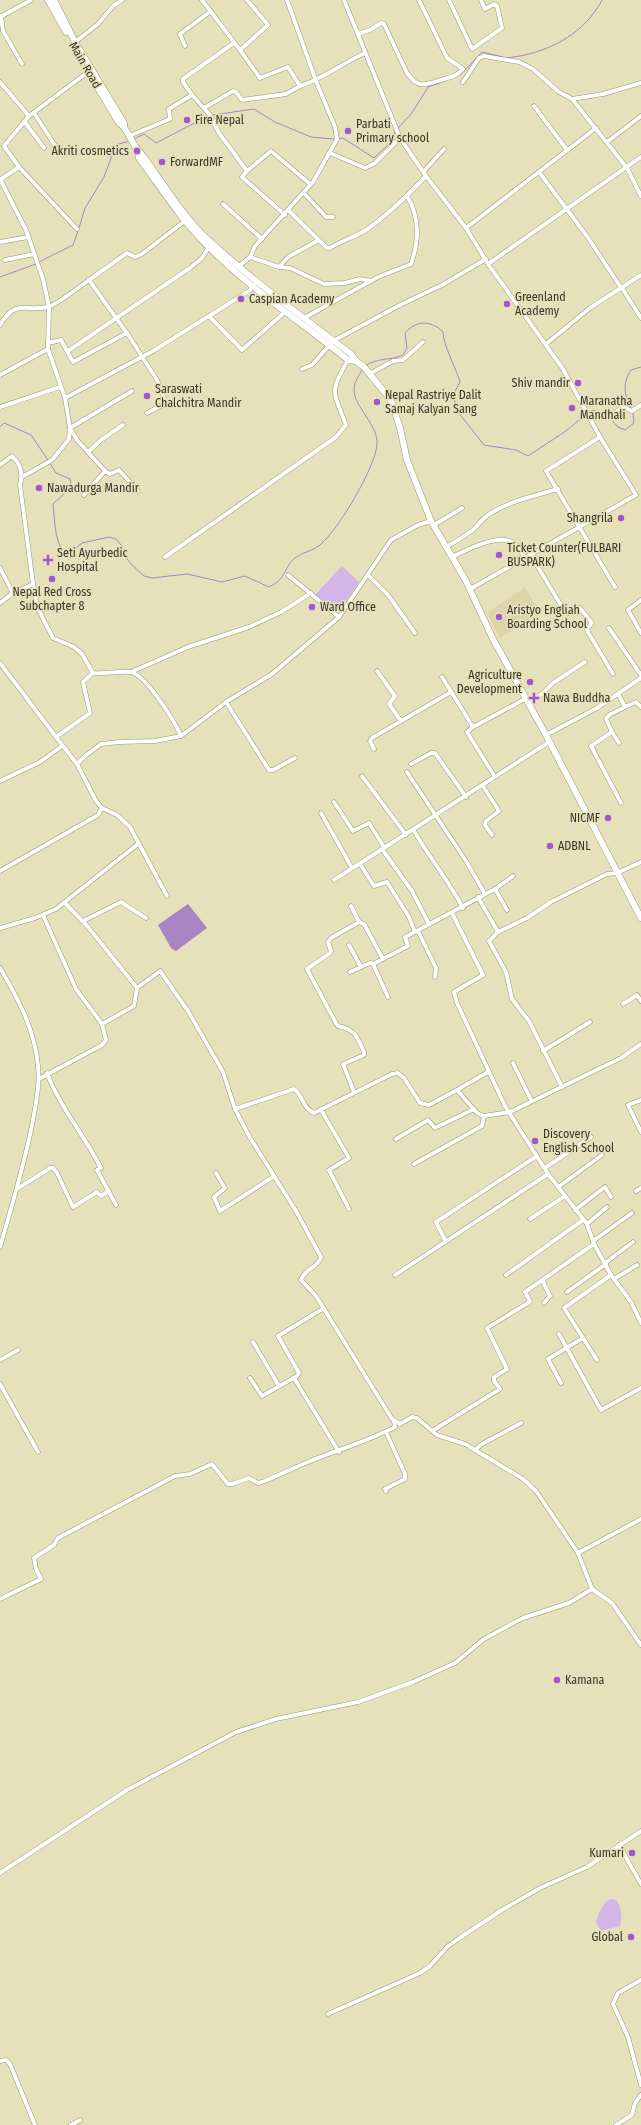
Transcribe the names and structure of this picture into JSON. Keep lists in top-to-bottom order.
{
  "streets": {
    "main road": ["Main Road"]
  },
  "places": {
    "other": [
      "Fire Nepal",
      "Parbati Primary school",
      "Akriti cosmetics",
      "ForwardMF",
      "Caspian Academy",
      "Greenland Academy",
      "Shiv mandir",
      "Saraswati Chalchitra Mandir",
      "Nepal Rastriye Dalit Samaj Kalyan Sang",
      "Maranatha Mandhali",
      "Nawadurga Mandir",
      "Shangrila",
      "Ticket Counter(FULBARI BUSPARK)",
      "Nepal Red Cross Subchapter 8",
      "Ward Office",
      "Aristyo Engliah Boarding School",
      "Agriculture Development",
      "NICMF",
      "ADBNL",
      "Discovery English School",
      "Kamana",
      "Kumari",
      "Global"
    ],
    "health": ["Seti Ayurbedic Hospital", "Nawa Buddha"]
  }
}
